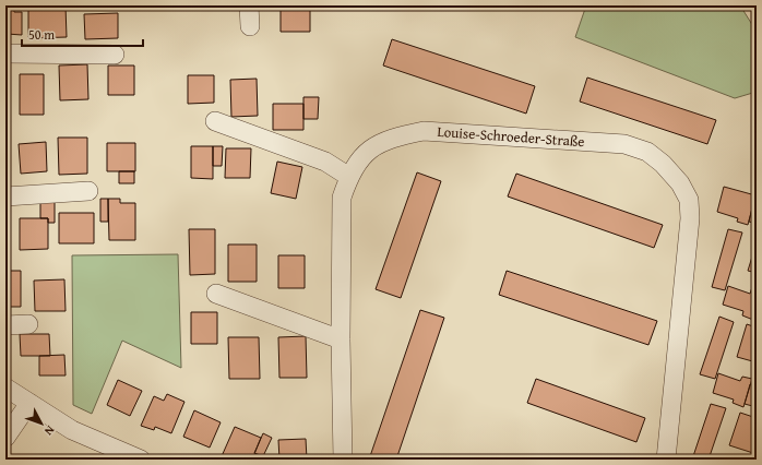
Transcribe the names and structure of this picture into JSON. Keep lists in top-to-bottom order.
{
  "streets": {
    "street": ["Louise-Schroeder-Straße"]
  },
  "scale_bar": "50 m",
  "north": "bottom right"
}
